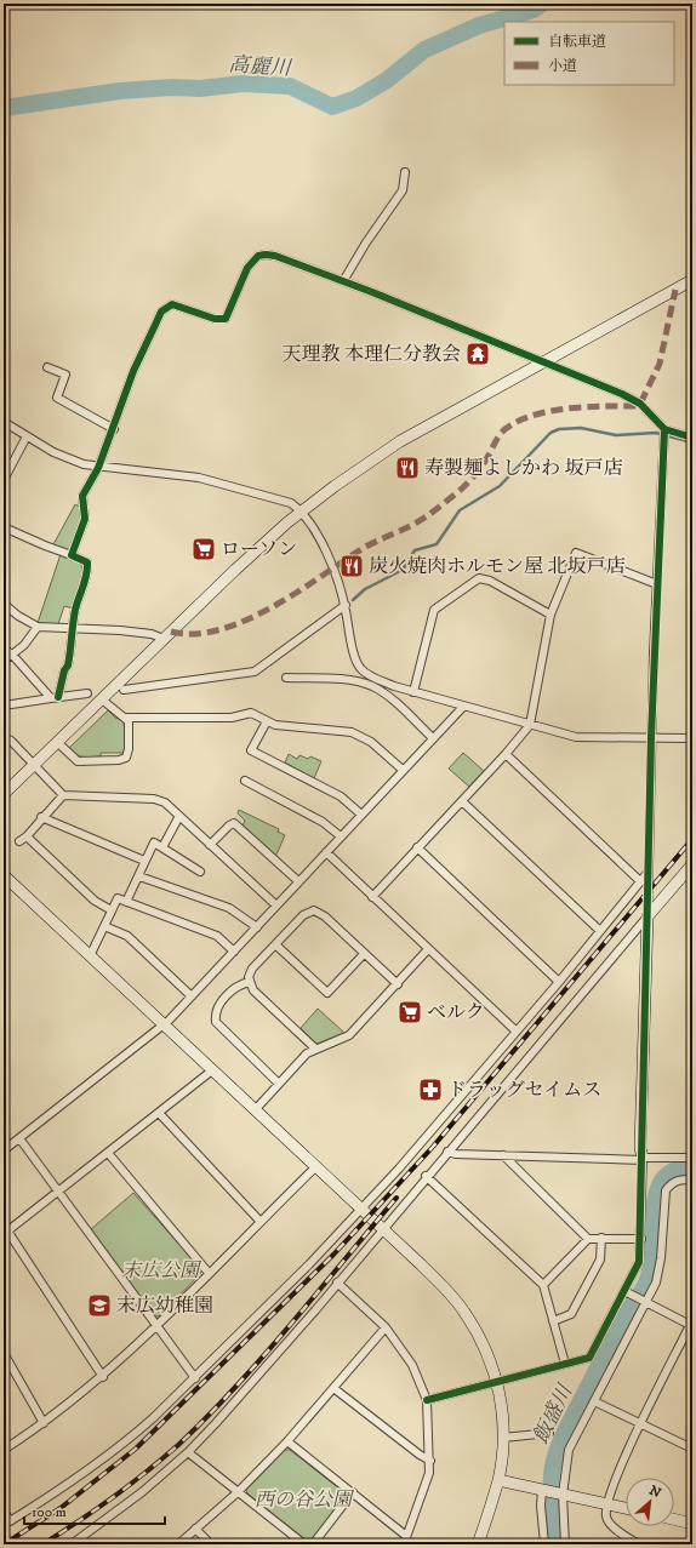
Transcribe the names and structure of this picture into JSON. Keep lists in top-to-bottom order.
{
  "water": ["高麗川", "飯盛川"],
  "parks": ["末広公園", "西の谷公園"],
  "places": {
    "temple": ["天理教 本理仁分教会"],
    "restaurant": ["寿製麺よしかわ 坂戸店", "炭火焼肉ホルモン屋 北坂戸店"],
    "supermarket": ["ローソン", "ベルク"],
    "pharmacy": ["ドラッグセイムス"],
    "school or university": ["末広幼稚園"]
  },
  "legend": ["自転車道", "小道"],
  "scale_bar": "100 m",
  "north": "top right"
}
